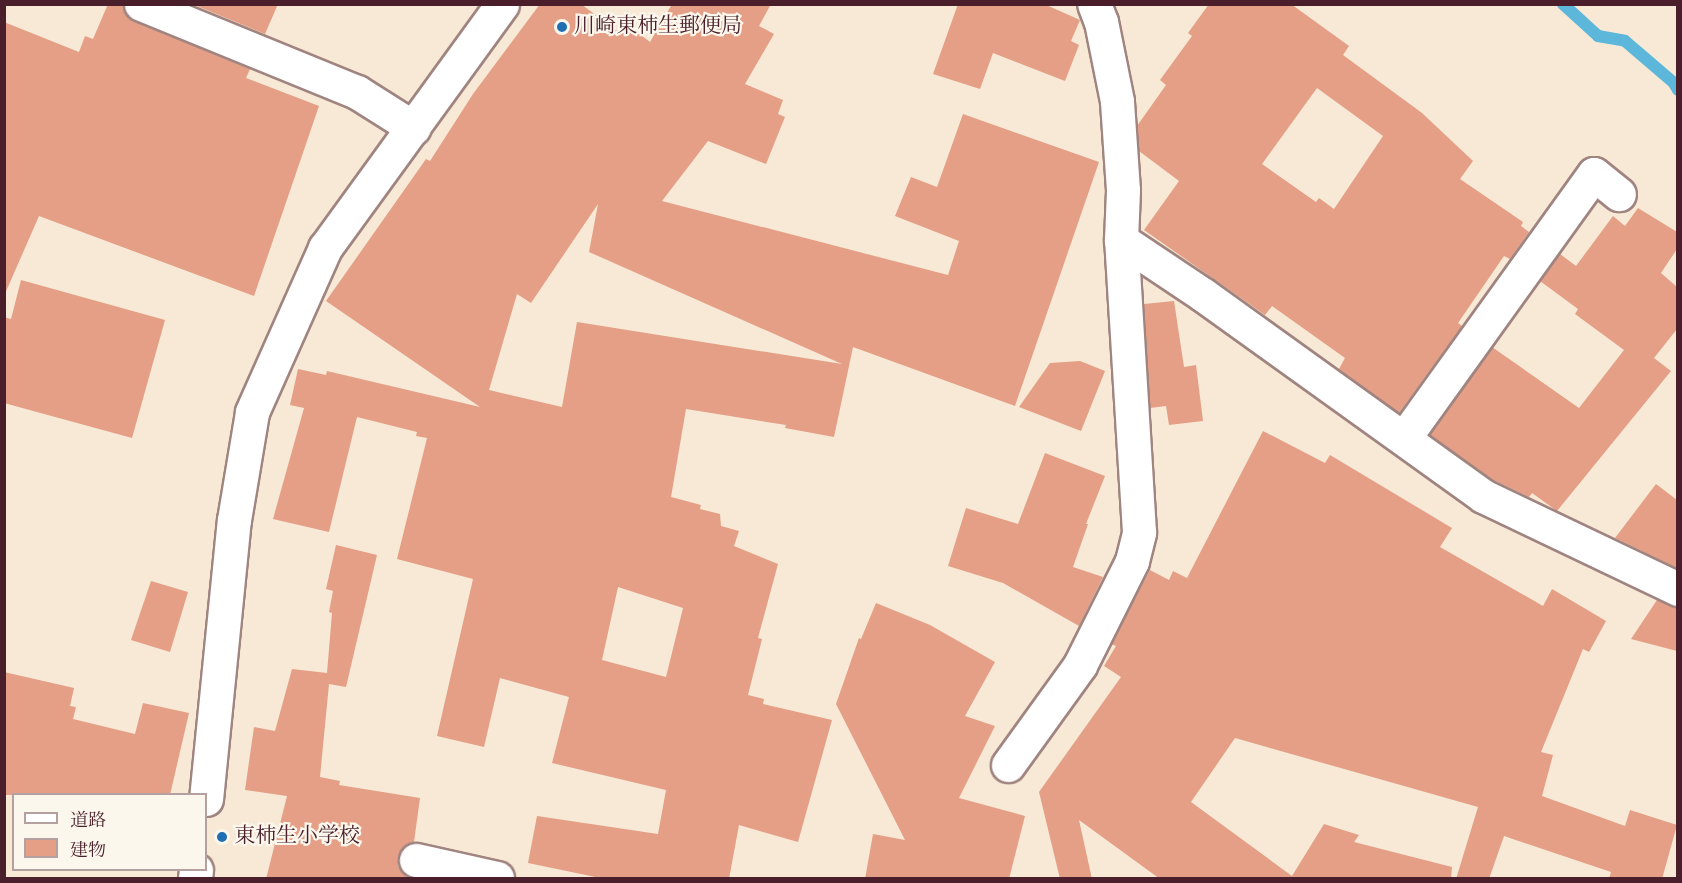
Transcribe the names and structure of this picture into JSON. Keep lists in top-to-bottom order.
{
  "places": ["川崎東柿生郵便局", "東柿生小学校"],
  "legend": ["道路", "建物"]
}
